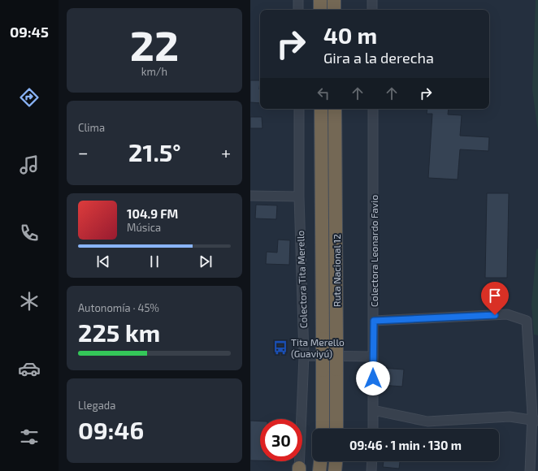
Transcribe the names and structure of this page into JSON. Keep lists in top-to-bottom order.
{
  "streets": {
    "highway": ["Ruta Nacional 12"],
    "street": ["Colectora Leonardo Favio", "Colectora Tita Merello"]
  },
  "places": {
    "bus stop": ["Tita Merello (Guaviyú)"]
  },
  "page": {
    "tabs": "09:45",
    "tile": [
      ["22", "km/h"],
      "Clima",
      ["Autonomía · 45%", "225 km"],
      ["Llegada", "09:46"]
    ],
    "turn": ["40 m", "Gira a la derecha"],
    "heat": ["−", "21.5°", "+"],
    "song": ["104.9 FM", "Música"],
    "limit": "30",
    "trip": "09:46 · 1 min · 130 m"
  }
}
